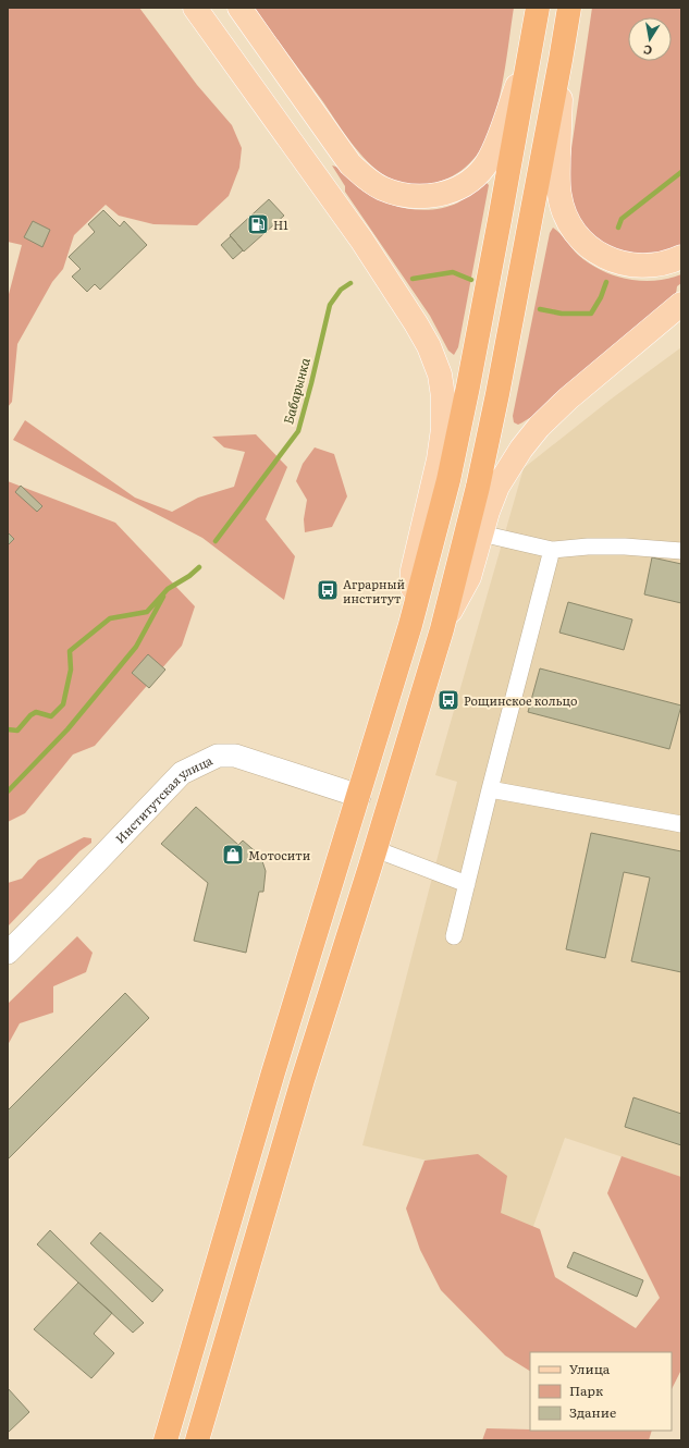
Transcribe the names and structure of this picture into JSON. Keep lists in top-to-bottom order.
{
  "streets": {
    "street": ["Институтская улица"]
  },
  "water": ["Бабарынка"],
  "places": {
    "fuel station": ["Н1"],
    "bus stop": ["Аграрный институт", "Рощинское кольцо"],
    "shop": ["Мотосити"]
  },
  "legend": ["Улица", "Парк", "Здание"],
  "north": "bottom"
}
